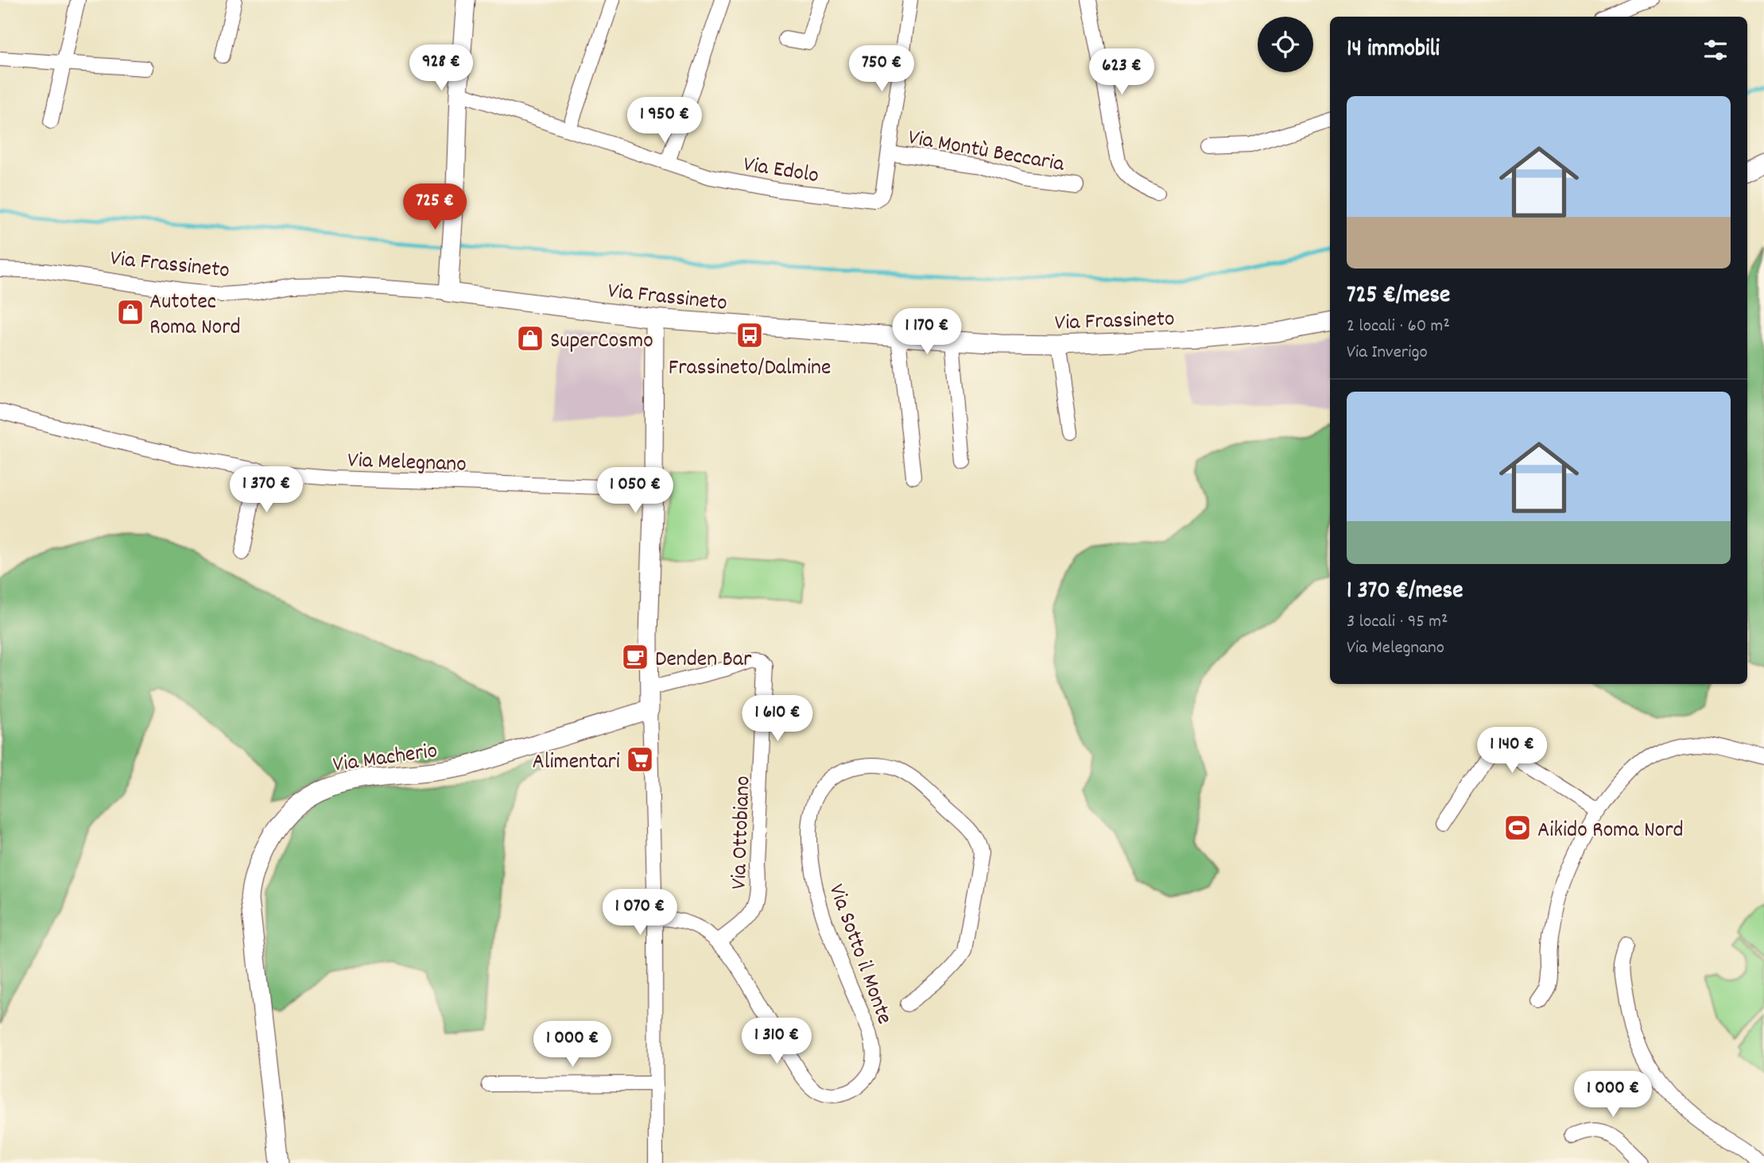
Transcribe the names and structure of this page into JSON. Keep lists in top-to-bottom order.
{
  "streets": {
    "street": [
      "Via Montù Beccaria",
      "Via Edolo",
      "Via Frassineto",
      "Via Melegnano",
      "Via Macherio",
      "Via Ottobiano",
      "Via Sotto il Monte"
    ]
  },
  "crossings": [
    ["Via Montù Beccaria", "Via Edolo"],
    ["Via Ottobiano", "Via Sotto il Monte"]
  ],
  "places": {
    "shop": ["Autotec Roma Nord", "SuperCosmo"],
    "bus stop": ["Frassineto/Dalmine"],
    "cafe": ["Denden Bar"],
    "supermarket": ["Alimentari"],
    "sports": ["Aikido Roma Nord"]
  },
  "page": {
    "heading": "14 immobili",
    "price": [
      "928 €",
      "750 €",
      "623 €",
      "1 950 €",
      "725 €",
      "1 170 €",
      "1 370 €",
      "1 050 €",
      "1 610 €",
      "1 140 €",
      "1 070 €",
      "1 310 €",
      "1 000 €",
      "1 000 €"
    ],
    "list": [
      {
        "name": "725 €/mese",
        "note": "2 locali · 60 m² · Via Inverigo"
      },
      {
        "name": "1 370 €/mese",
        "note": "3 locali · 95 m² · Via Melegnano"
      }
    ]
  }
}
